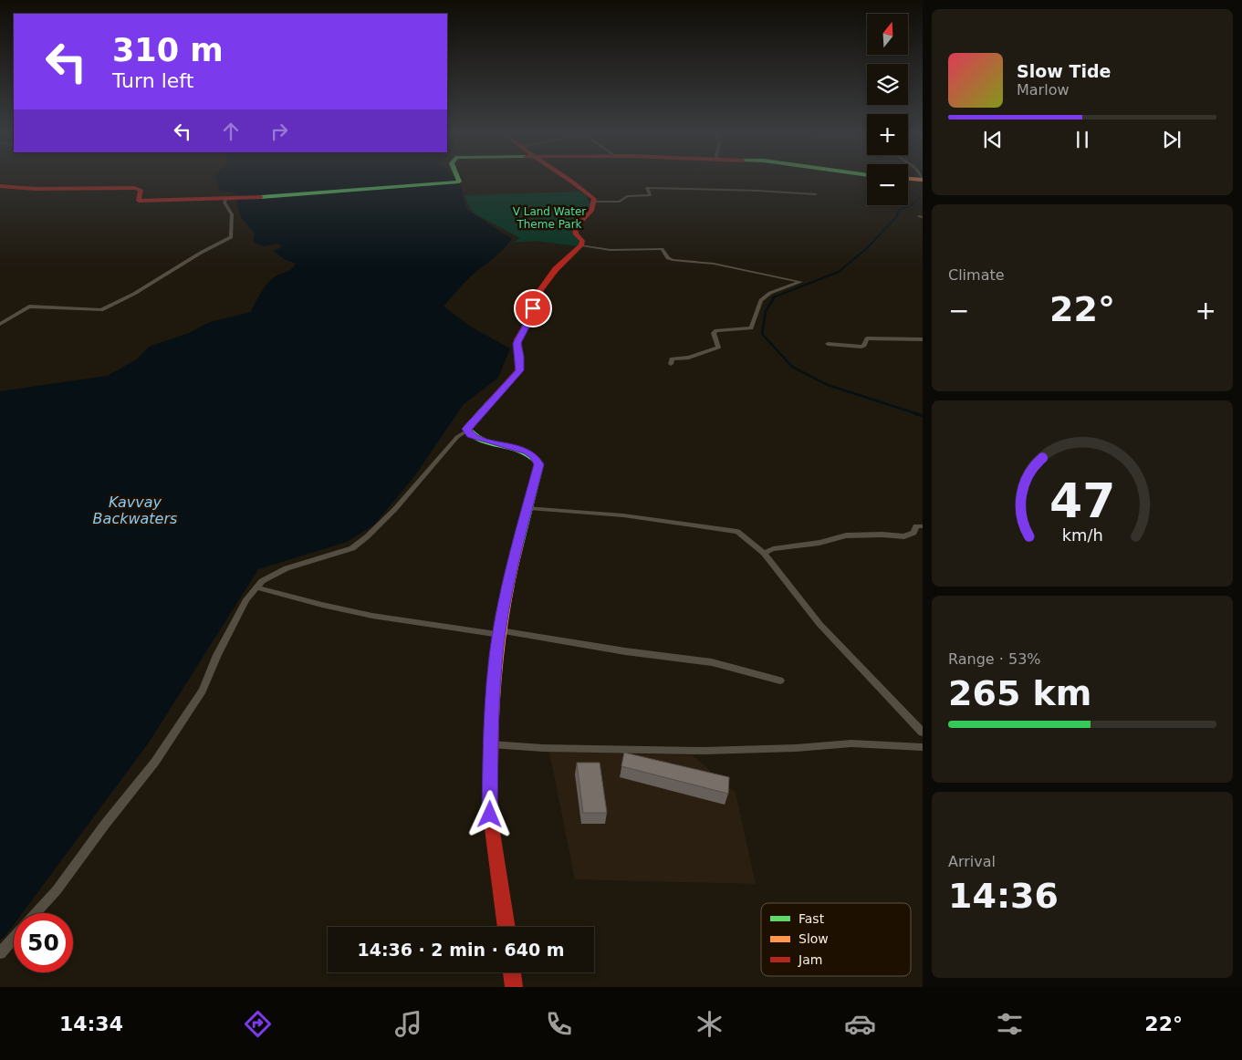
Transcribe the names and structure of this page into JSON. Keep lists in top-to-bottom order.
{
  "water": ["Kavvay Backwaters"],
  "parks": ["V Land Water Theme Park"],
  "legend": ["Fast", "Slow", "Jam"],
  "north": "top",
  "page": {
    "map_buttons": ["+", "−"],
    "turn": ["310 m", "Turn left"],
    "song": ["Slow Tide", "Marlow"],
    "tile": [
      "Climate",
      ["Range · 53%", "265 km"],
      ["Arrival", "14:36"]
    ],
    "heat": ["−", "22°", "+"],
    "limit": "50",
    "trip": "14:36 · 2 min · 640 m",
    "tabs": ["14:34", "22°"],
    "gauge": ["47", "km/h"]
  }
}
